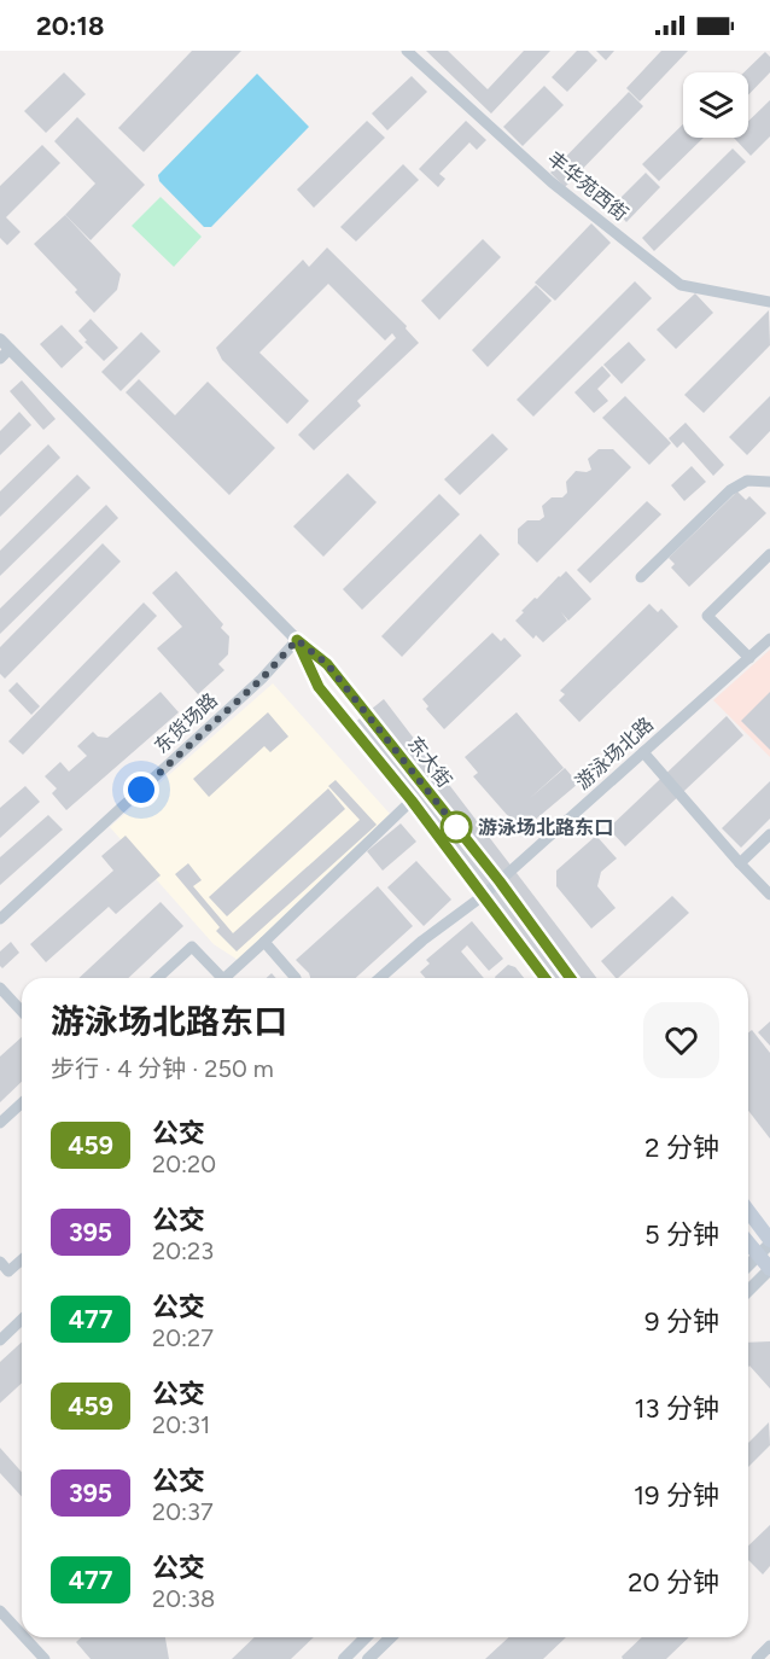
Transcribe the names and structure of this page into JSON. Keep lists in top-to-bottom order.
{
  "streets": {
    "main road": ["东大街"],
    "street": ["丰华苑西街", "东货场路", "游泳场北路"]
  },
  "crossings": [
    ["东货场路", "东大街"],
    ["游泳场北路", "东大街"]
  ],
  "places": ["游泳场北路东口"],
  "lines": ["bus line 459"],
  "page": {
    "status": "20:18",
    "heading": ["游泳场北路东口", "步行 · 4 分钟 · 250 m"],
    "list": [
      {
        "mark": "459",
        "name": "公交",
        "note": "20:20",
        "value": "2 分钟"
      },
      {
        "mark": "395",
        "name": "公交",
        "note": "20:23",
        "value": "5 分钟"
      },
      {
        "mark": "477",
        "name": "公交",
        "note": "20:27",
        "value": "9 分钟"
      },
      {
        "mark": "459",
        "name": "公交",
        "note": "20:31",
        "value": "13 分钟"
      },
      {
        "mark": "395",
        "name": "公交",
        "note": "20:37",
        "value": "19 分钟"
      },
      {
        "mark": "477",
        "name": "公交",
        "note": "20:38",
        "value": "20 分钟"
      }
    ]
  }
}
